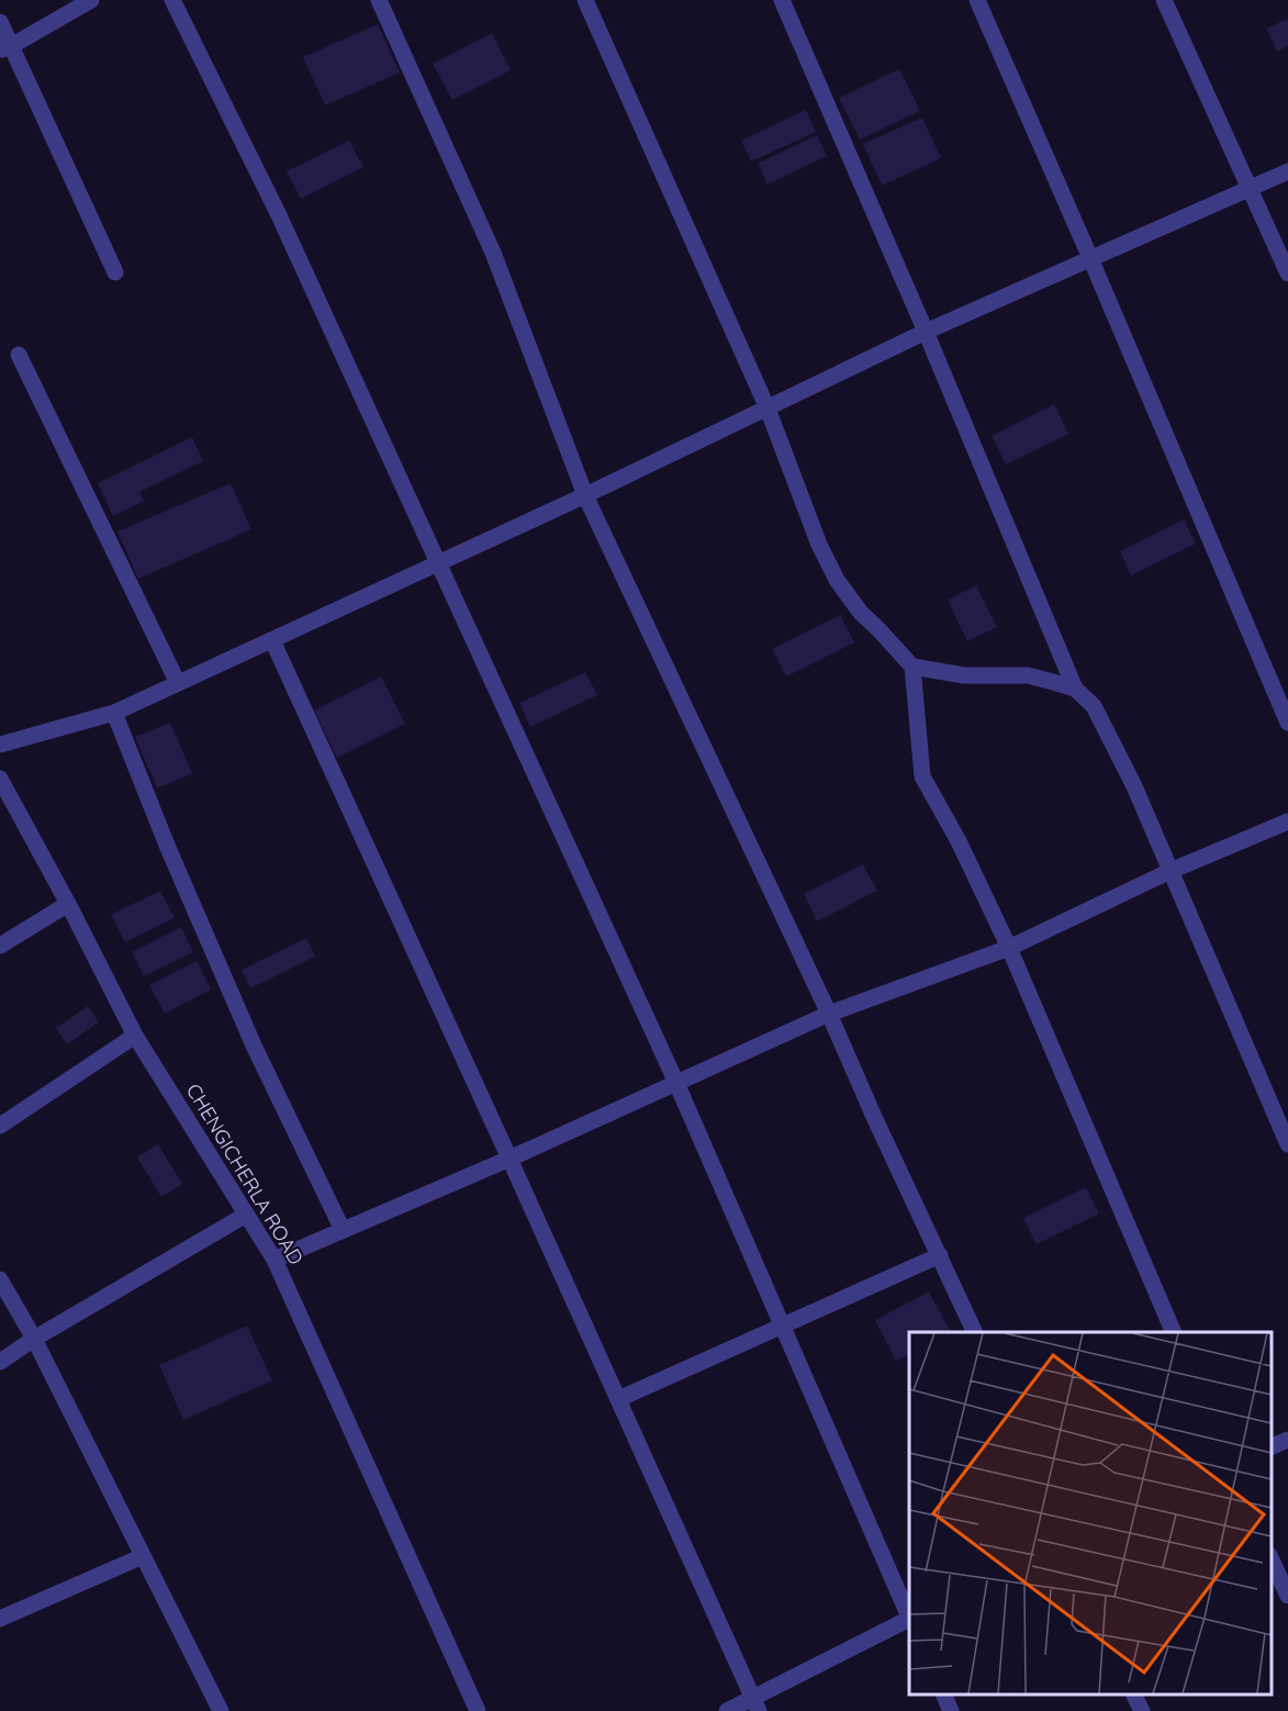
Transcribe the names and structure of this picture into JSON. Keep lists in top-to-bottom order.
{
  "streets": {
    "street": ["CHENGICHERLA ROAD"]
  }
}
